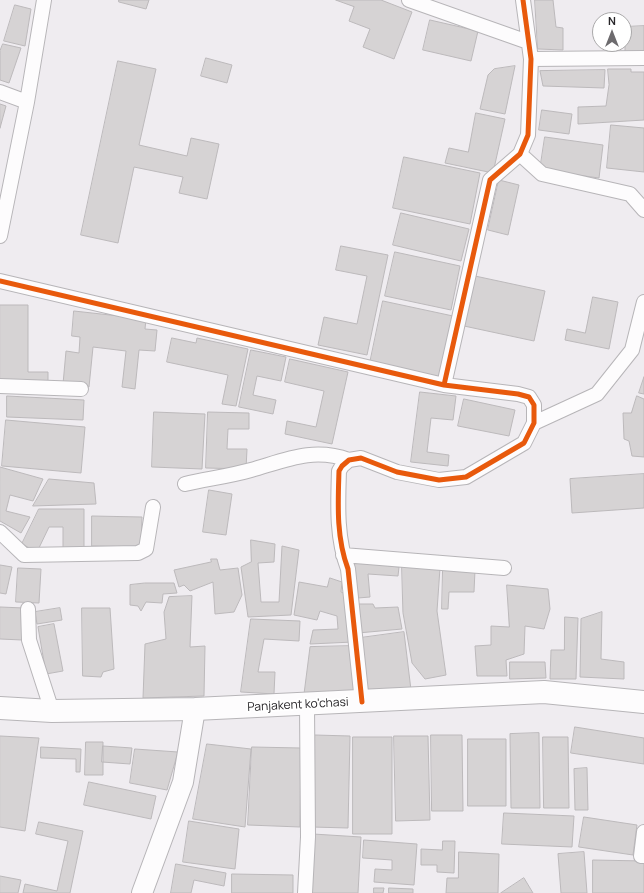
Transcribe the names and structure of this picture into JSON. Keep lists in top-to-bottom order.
{
  "streets": {
    "main road": ["Panjakent ko'chasi"]
  },
  "north": "top"
}
